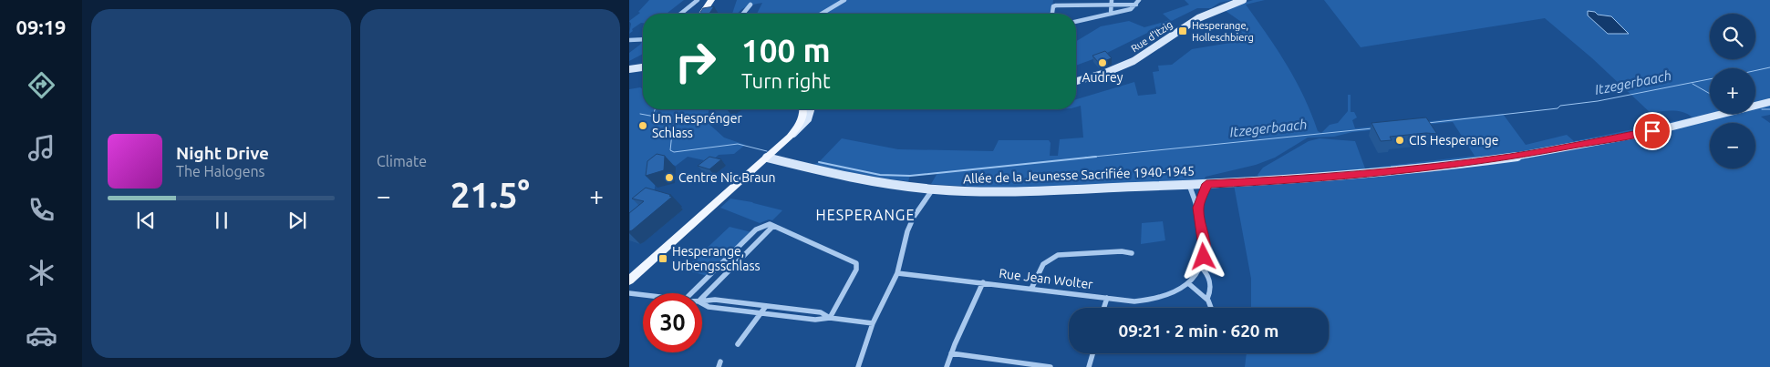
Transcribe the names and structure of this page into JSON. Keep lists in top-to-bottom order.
{
  "streets": {
    "main road": ["Rue d'Itzig", "Allée de la Jeunesse Sacrifiée 1940-1945"],
    "street": ["Rue Jean Wolter"]
  },
  "crossings": [
    ["Allée de la Jeunesse Sacrifiée 1940-1945", "Rue Jean Wolter"]
  ],
  "districts": ["HESPERANGE"],
  "water": ["Itzegerbaach"],
  "places": {
    "transit": ["Hesperange, Holleschbierg", "Hesperange, Urbengsschlass"],
    "other": [
      "Audrey",
      "Um Hesprénger Schlass",
      "CIS Hesperange",
      "Centre Nic Braun"
    ]
  },
  "page": {
    "tabs": "09:19",
    "tile": "Climate",
    "map_buttons": ["+", "−"],
    "turn": ["100 m", "Turn right"],
    "song": ["Night Drive", "The Halogens"],
    "heat": ["−", "21.5°", "+"],
    "limit": "30",
    "trip": "09:21 · 2 min · 620 m"
  }
}
